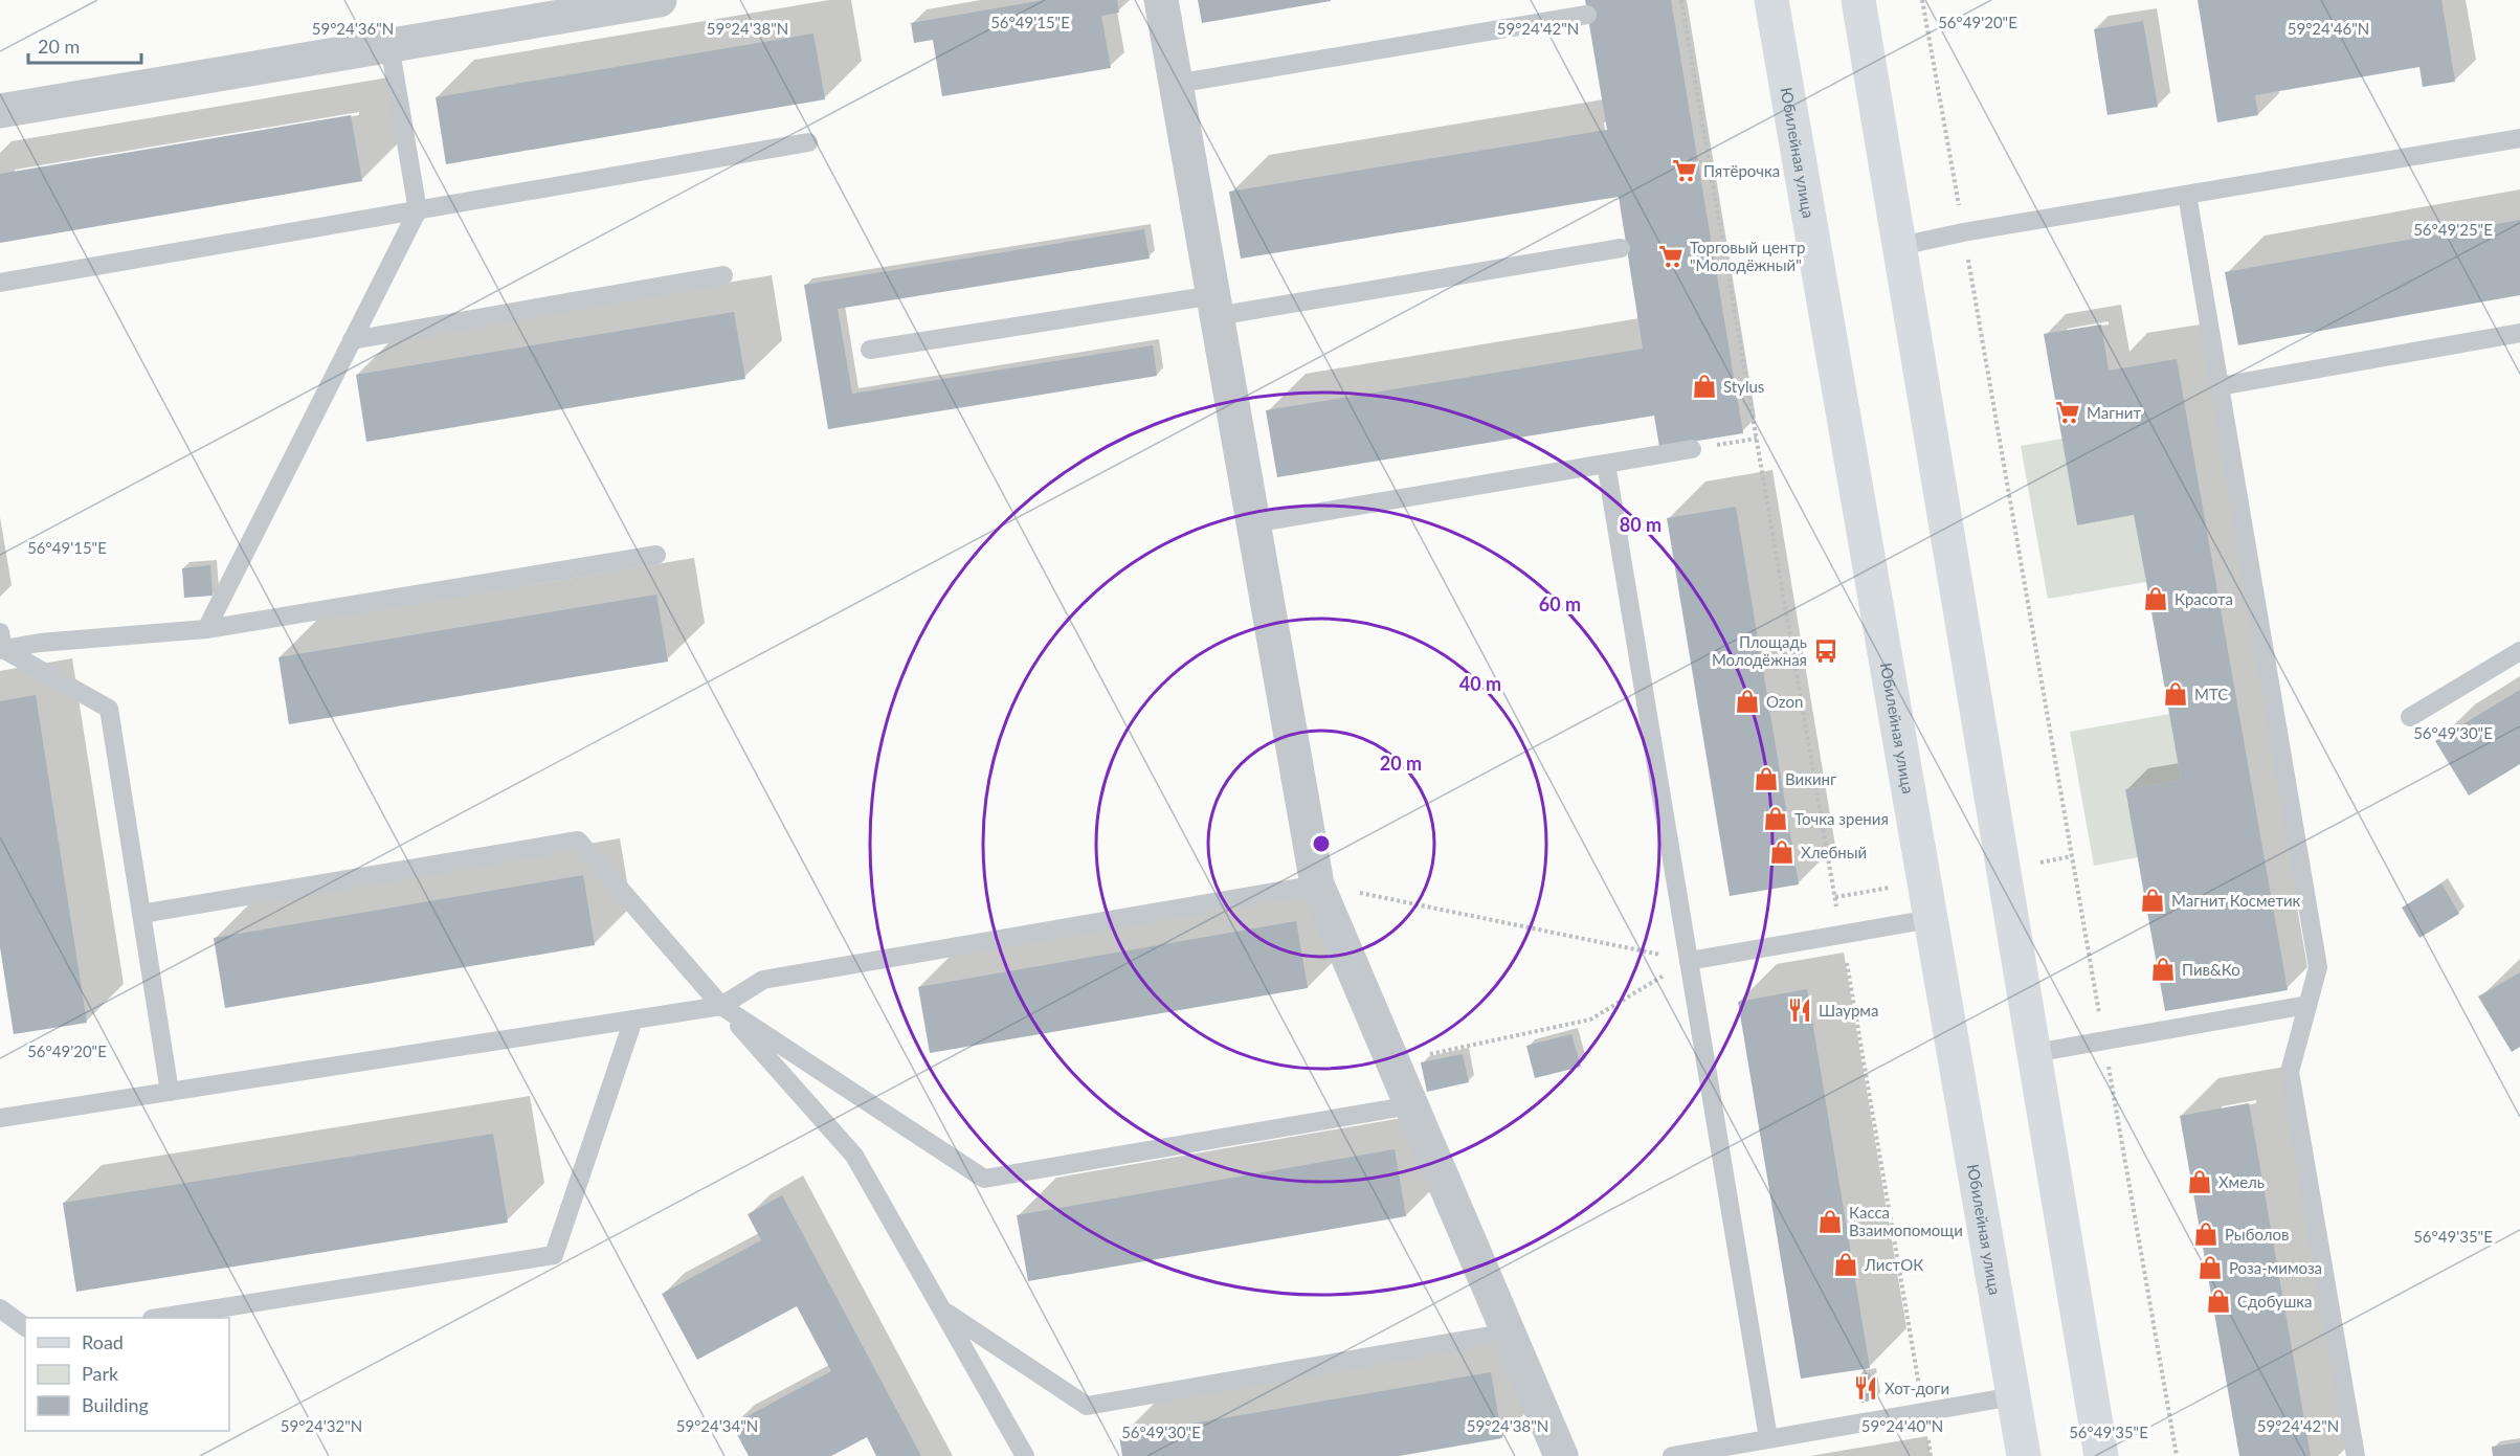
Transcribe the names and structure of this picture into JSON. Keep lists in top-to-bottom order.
{
  "streets": {
    "main road": ["Юбилейная улица"]
  },
  "places": {
    "supermarket": ["Пятёрочка", "Торговый центр \"Молодёжный\"", "Магнит"],
    "shop": [
      "Stylus",
      "Красота",
      "МТС",
      "Ozon",
      "Викинг",
      "Точка зрения",
      "Хлебный",
      "Магнит Косметик",
      "Пив&Ко",
      "Хмель",
      "Касса Взаимопомощи",
      "Рыболов",
      "ЛистОК",
      "Роза-мимоза",
      "Сдобушка"
    ],
    "bus stop": ["Площадь Молодёжная"],
    "restaurant": ["Шаурма", "Хот-доги"]
  },
  "legend": ["Road", "Park", "Building"],
  "scale_bar": "20 m",
  "coordinates": [
    "56°49'15\"E",
    "56°49'20\"E",
    "59°24'36\"N",
    "59°24'38\"N",
    "59°24'42\"N",
    "59°24'46\"N",
    "56°49'25\"E",
    "56°49'30\"E",
    "56°49'35\"E",
    "59°24'32\"N",
    "59°24'34\"N",
    "59°24'40\"N"
  ],
  "rings": [
    "80 m",
    "60 m",
    "40 m",
    "20 m"
  ]
}
